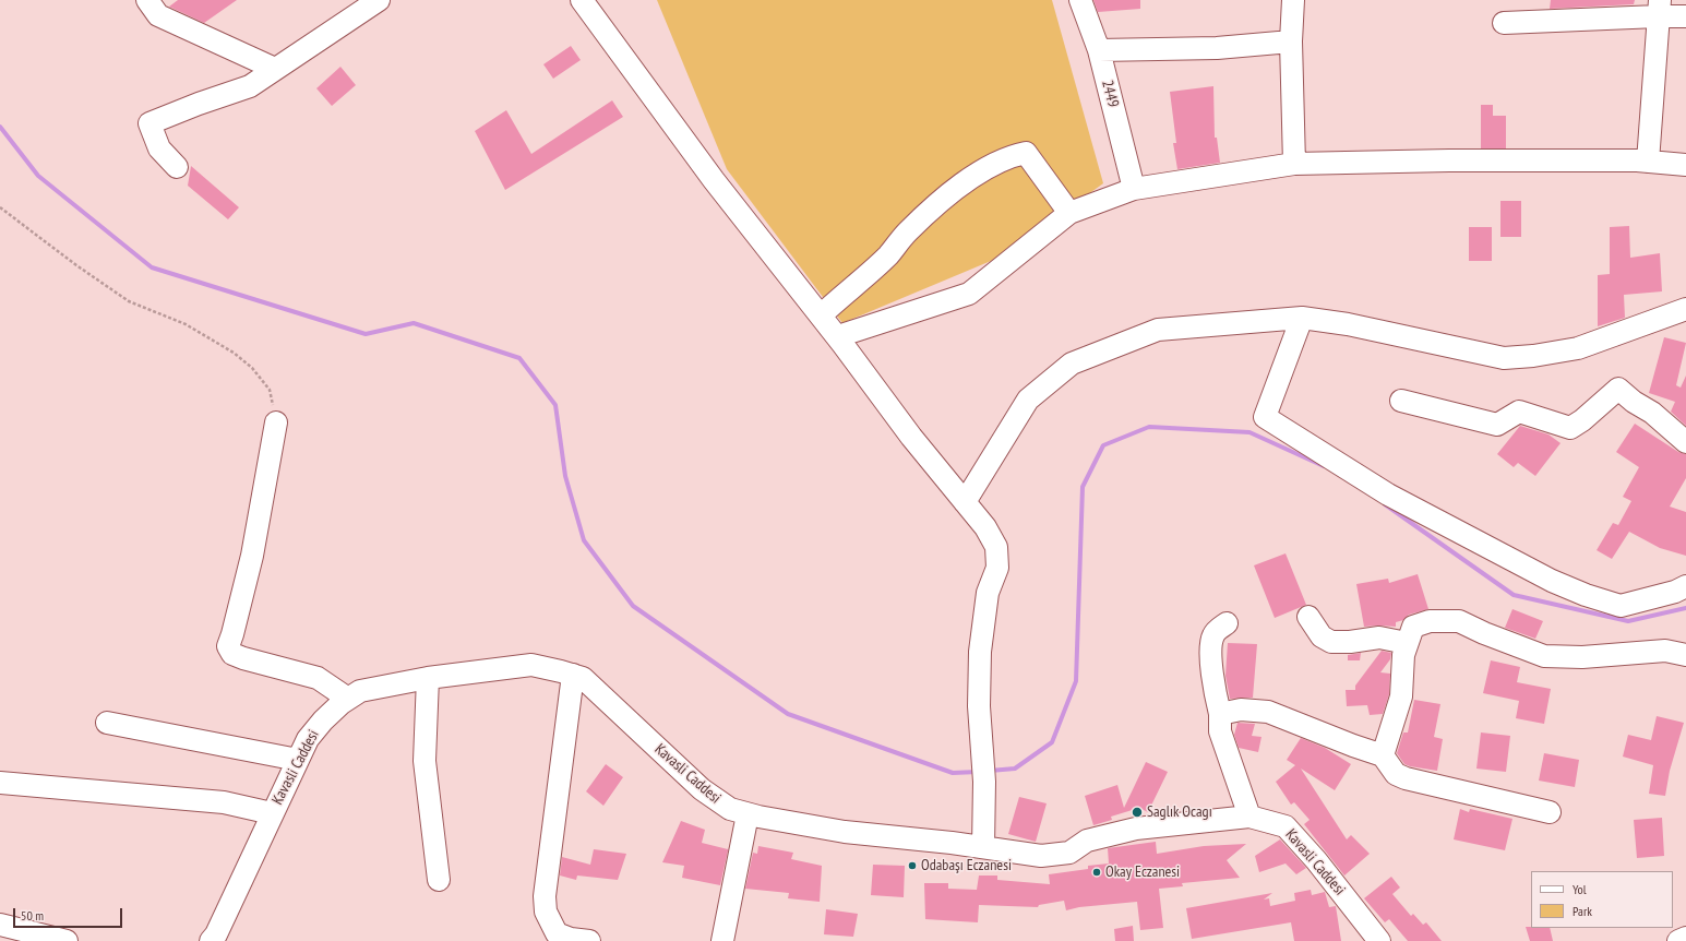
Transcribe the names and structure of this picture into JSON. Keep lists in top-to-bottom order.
{
  "streets": {
    "street": ["2449", "Kavasli Caddesi"]
  },
  "places": ["Saglık Ocagı", "Odabaşı Eczanesi", "Okay Eczanesi"],
  "legend": ["Yol", "Park"],
  "scale_bar": "50 m"
}
